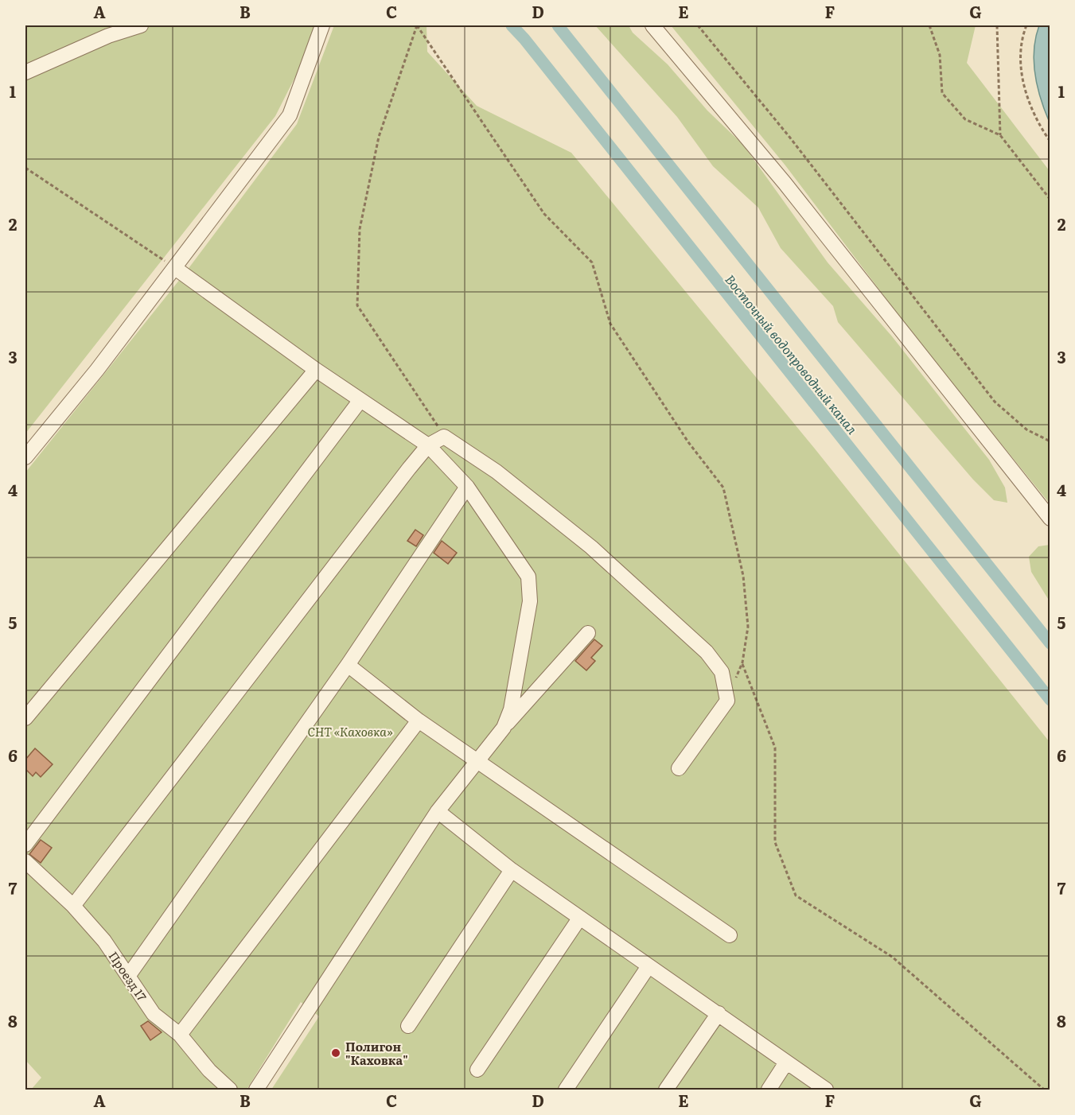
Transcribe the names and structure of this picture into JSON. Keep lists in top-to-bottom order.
{
  "streets": {
    "street": ["Проезд 17"]
  },
  "water": ["Восточный водопроводный канал"],
  "parks": ["СНТ «Каховка»"],
  "places": ["Полигон \"Каховка\""],
  "grid": {
    "columns": [
      "A",
      "B",
      "C",
      "D",
      "E",
      "F",
      "G"
    ],
    "rows": [
      "1",
      "2",
      "3",
      "4",
      "5",
      "6",
      "7",
      "8"
    ]
  }
}
